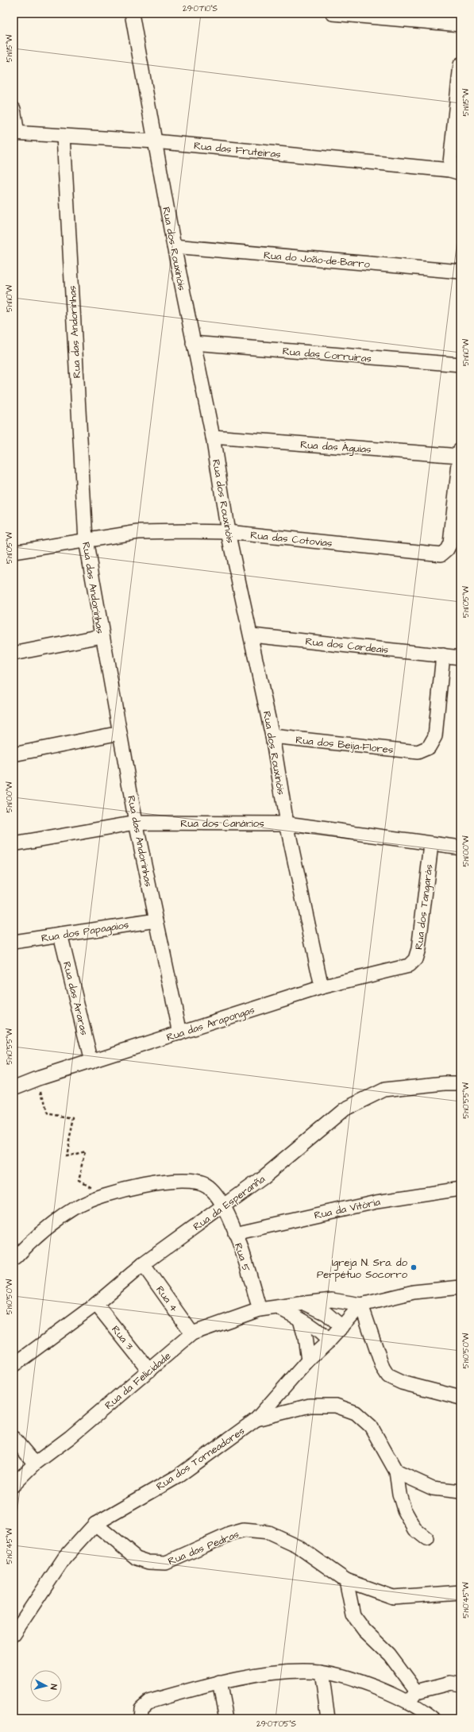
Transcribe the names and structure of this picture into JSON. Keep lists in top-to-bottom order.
{
  "streets": {
    "street": [
      "Rua das Fruteiras",
      "Rua dos Rouxinóis",
      "Rua do João-de-Barro",
      "Rua das Andorinhas",
      "Rua das Corruíras",
      "Rua das Águias",
      "Rua das Cotovias",
      "Rua dos Cardeais",
      "Rua dos Beija-Flores",
      "Rua dos Canários",
      "Rua dos Tangarás",
      "Rua dos Papagaios",
      "Rua das Araras",
      "Rua das Arapongas",
      "Rua da Esperanña",
      "Rua da Vitória",
      "Rua 5",
      "Rua 4",
      "Rua 3",
      "Rua da Felicidade",
      "Rua dos Torneadores",
      "Rua das Pedras"
    ]
  },
  "crossings": [
    ["Rua das Fruteiras", "Rua dos Rouxinóis"],
    ["Rua das Fruteiras", "Rua das Andorinhas"],
    ["Rua dos Rouxinóis", "Rua do João-de-Barro"],
    ["Rua dos Rouxinóis", "Rua das Corruíras"],
    ["Rua dos Rouxinóis", "Rua das Águias"],
    ["Rua dos Rouxinóis", "Rua das Cotovias"],
    ["Rua dos Rouxinóis", "Rua dos Cardeais"],
    ["Rua dos Rouxinóis", "Rua dos Beija-Flores"],
    ["Rua dos Rouxinóis", "Rua dos Canários"],
    ["Rua dos Rouxinóis", "Rua das Arapongas"],
    ["Rua das Andorinhas", "Rua das Cotovias"],
    ["Rua das Andorinhas", "Rua dos Canários"],
    ["Rua das Andorinhas", "Rua dos Papagaios"],
    ["Rua das Andorinhas", "Rua das Arapongas"],
    ["Rua das Águias", "Rua das Cotovias"],
    ["Rua dos Cardeais", "Rua dos Beija-Flores"],
    ["Rua dos Canários", "Rua dos Tangarás"],
    ["Rua dos Tangarás", "Rua das Arapongas"],
    ["Rua dos Papagaios", "Rua das Araras"],
    ["Rua das Araras", "Rua das Arapongas"],
    ["Rua da Esperanña", "Rua 5"],
    ["Rua da Esperanña", "Rua 4"],
    ["Rua da Esperanña", "Rua 3"],
    ["Rua da Vitória", "Rua 5"],
    ["Rua 5", "Rua da Felicidade"],
    ["Rua 4", "Rua da Felicidade"],
    ["Rua 3", "Rua da Felicidade"],
    ["Rua da Felicidade", "Rua dos Torneadores"],
    ["Rua dos Torneadores", "Rua das Pedras"]
  ],
  "places": ["Igreja N. Sra. do Perpétuo Socorro"],
  "north": "right",
  "coordinates": [
    "29°07'10\"S",
    "51°11'15\"W",
    "51°11'10\"W",
    "51°11'05\"W",
    "51°11'00\"W",
    "51°10'55\"W",
    "51°10'50\"W",
    "51°10'45\"W",
    "29°07'05\"S"
  ]
}
